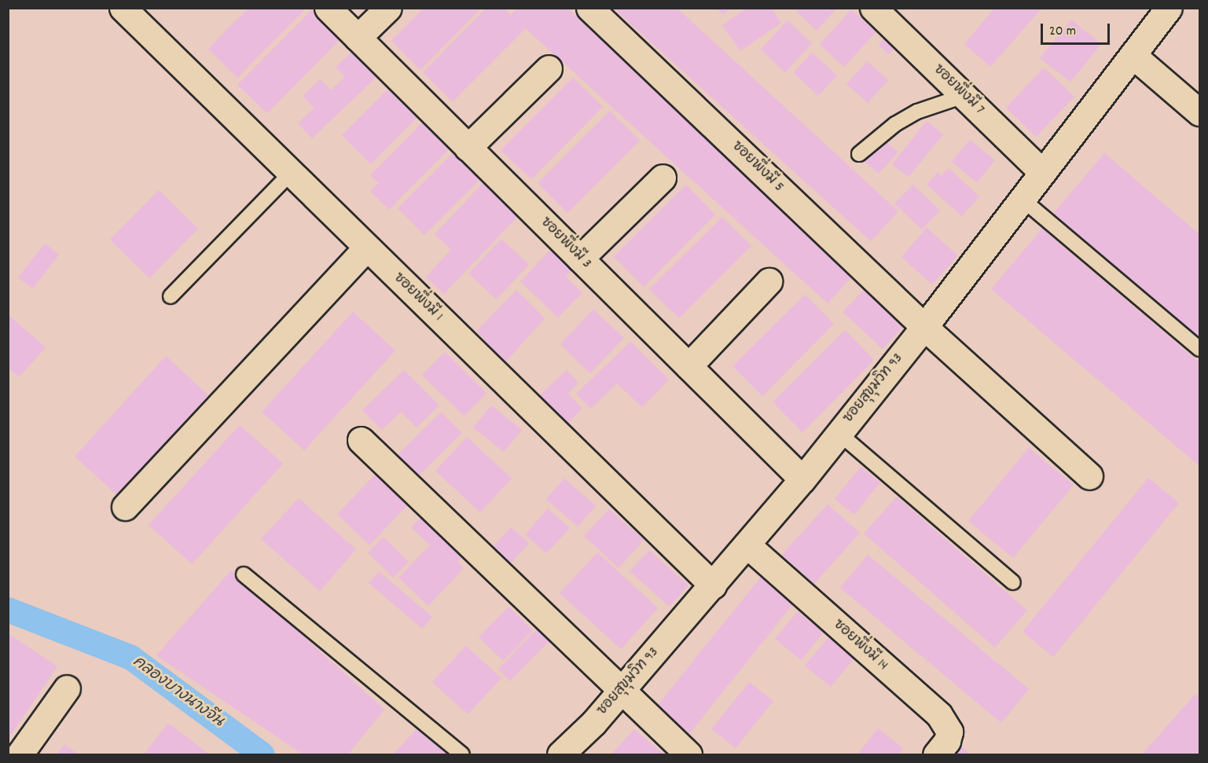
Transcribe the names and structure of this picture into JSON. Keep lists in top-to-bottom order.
{
  "streets": {
    "street": [
      "ซอยพึ่งมี 7",
      "ซอยพึ่งมี 5",
      "ซอยพึ่งมี 3",
      "ซอยพึ่งมี 1",
      "ซอยสุขุมวิท 93",
      "ซอยพึ่งมี 14"
    ]
  },
  "crossings": [
    ["ซอยพึ่งมี 7", "ซอยสุขุมวิท 93"],
    ["ซอยพึ่งมี 5", "ซอยสุขุมวิท 93"],
    ["ซอยพึ่งมี 3", "ซอยสุขุมวิท 93"],
    ["ซอยพึ่งมี 1", "ซอยสุขุมวิท 93"],
    ["ซอยสุขุมวิท 93", "ซอยพึ่งมี 14"]
  ],
  "water": ["คลองบางนางจีน"],
  "scale_bar": "20 m"
}
